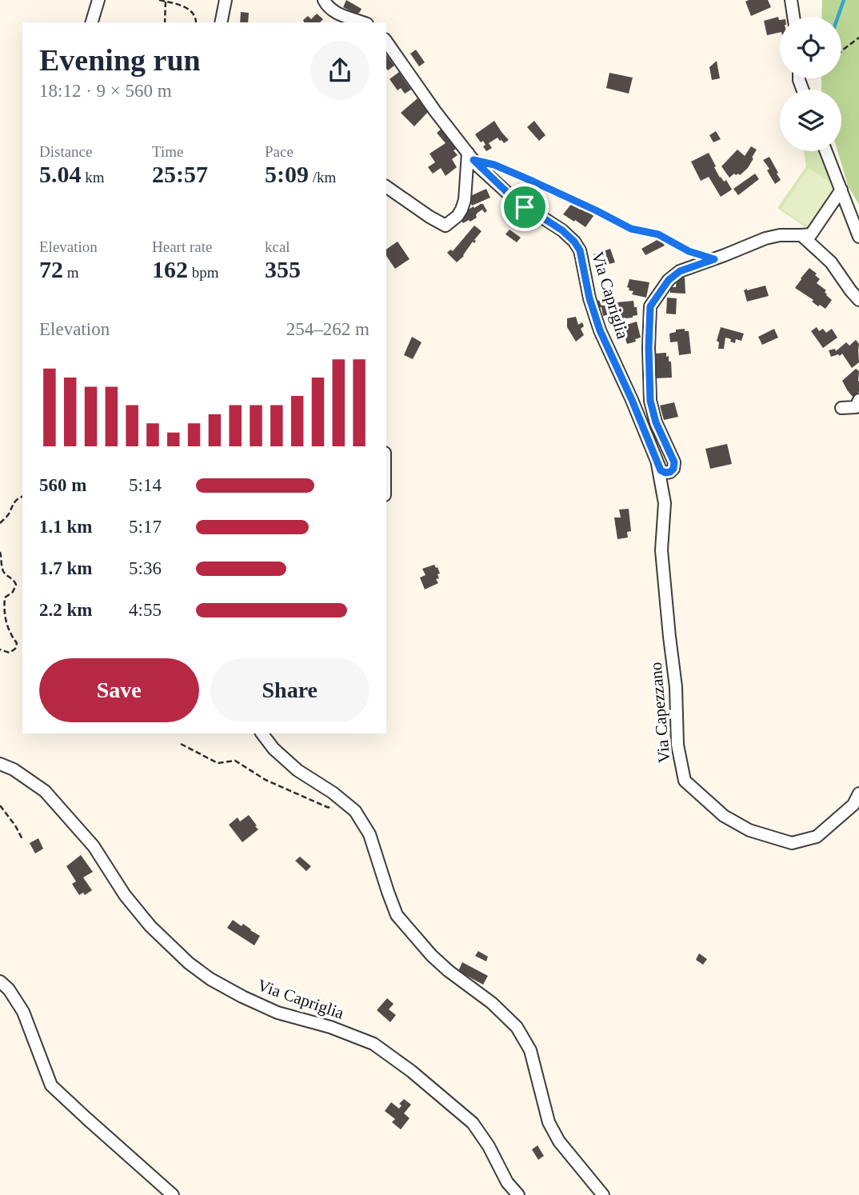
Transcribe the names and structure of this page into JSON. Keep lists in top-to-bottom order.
{
  "streets": {
    "street": ["Via Capriglia", "Via Capezzano"]
  },
  "crossings": [
    ["Via Capriglia", "Via Capezzano"]
  ],
  "page": {
    "heading": ["Evening run", "18:12 · 9 × 560 m"],
    "stats": [
      ["Distance", "5.04 km"],
      ["Time", "25:57"],
      ["Pace", "5:09 /km"],
      ["Elevation", "72 m"],
      ["Heart rate", "162 bpm"],
      ["kcal", "355"]
    ],
    "chart": ["Elevation", "254–262 m"],
    "list": [
      {
        "name": "560 m",
        "note": "5:14"
      },
      {
        "name": "1.1 km",
        "note": "5:17"
      },
      {
        "name": "1.7 km",
        "note": "5:36"
      },
      {
        "name": "2.2 km",
        "note": "4:55"
      }
    ],
    "buttons": ["Save", "Share"]
  }
}
